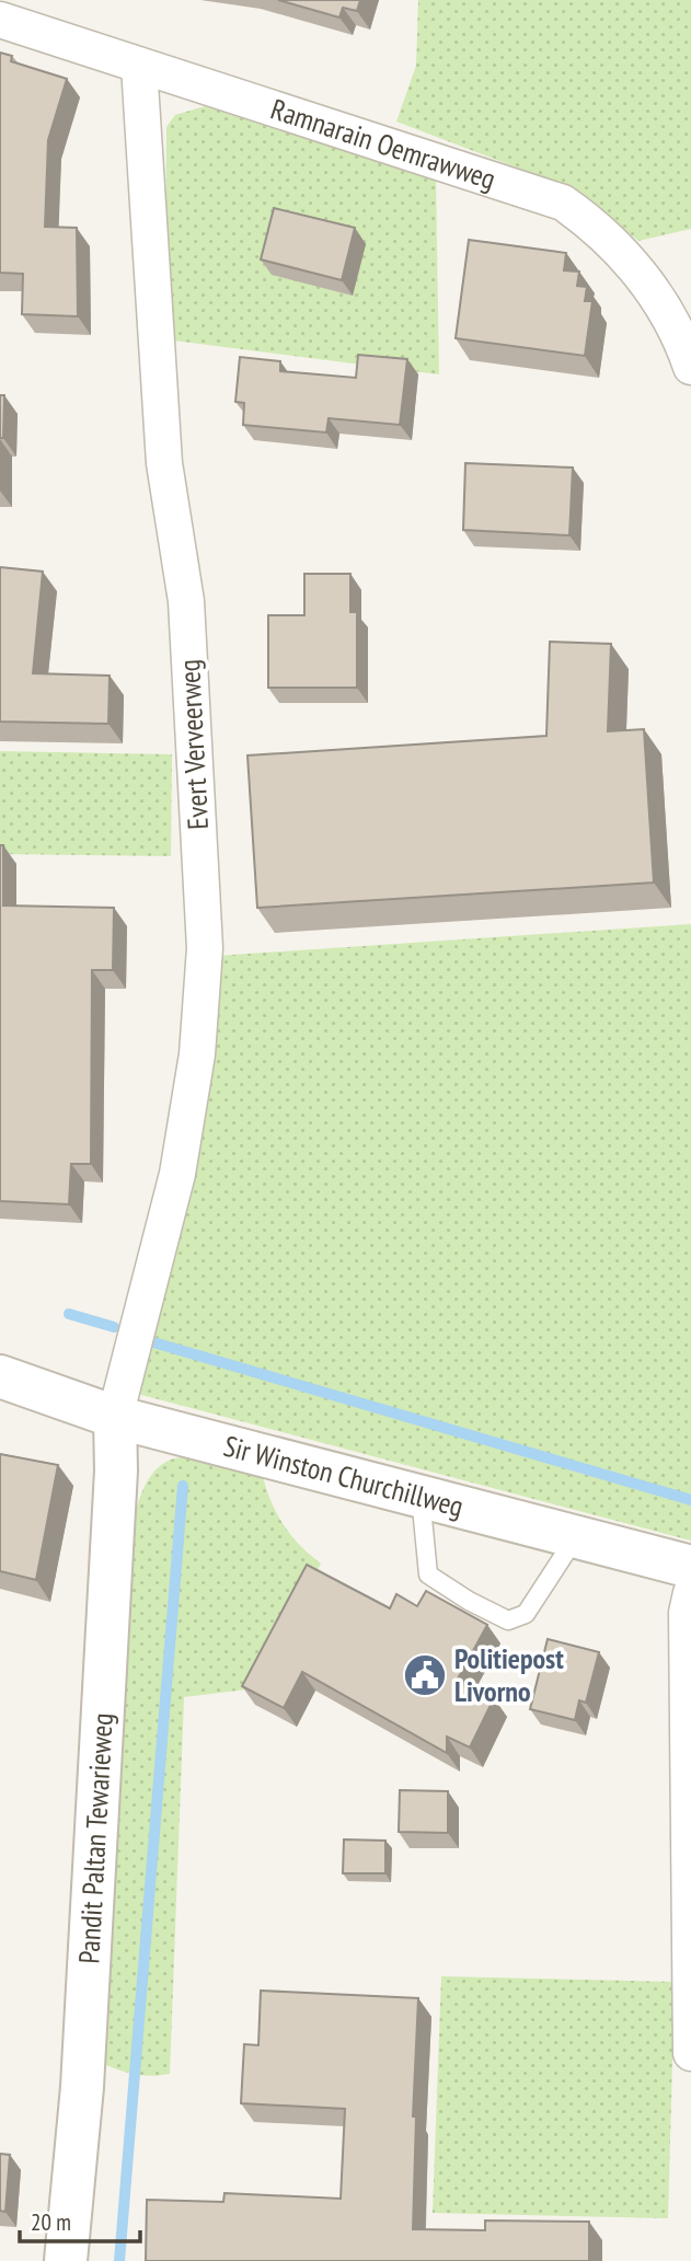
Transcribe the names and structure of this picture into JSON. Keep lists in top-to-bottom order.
{
  "streets": {
    "street": [
      "Ramnarain Oemrawweg",
      "Evert Verveerweg",
      "Sir Winston Churchillweg",
      "Pandit Paltan Tewarieweg"
    ]
  },
  "crossings": [
    ["Ramnarain Oemrawweg", "Evert Verveerweg"],
    ["Evert Verveerweg", "Sir Winston Churchillweg"],
    ["Evert Verveerweg", "Pandit Paltan Tewarieweg"],
    ["Sir Winston Churchillweg", "Pandit Paltan Tewarieweg"]
  ],
  "places": {
    "public building": ["Politiepost Livorno"]
  },
  "scale_bar": "20 m"
}
